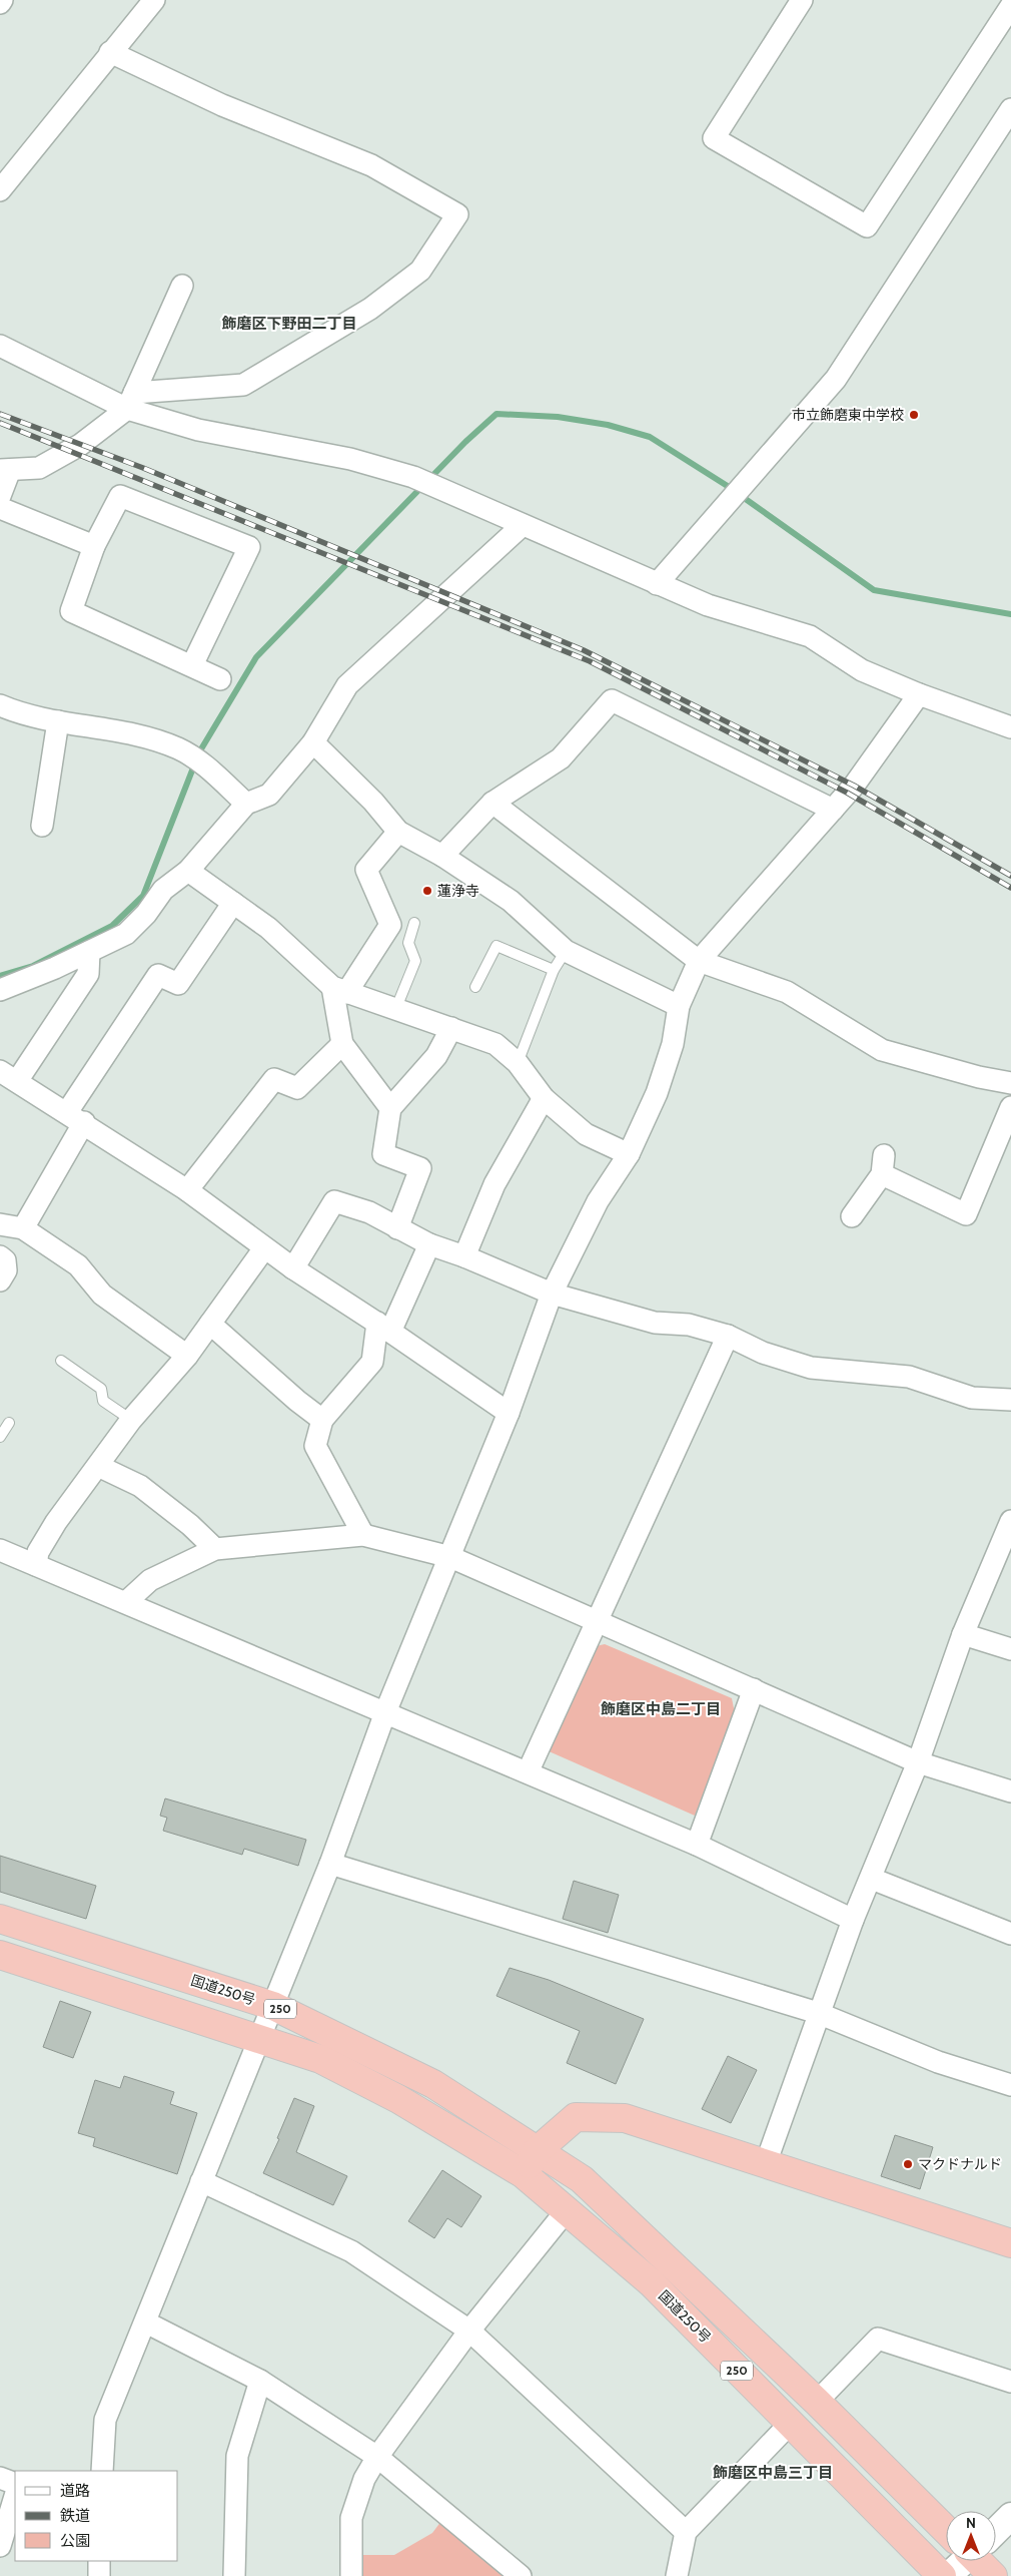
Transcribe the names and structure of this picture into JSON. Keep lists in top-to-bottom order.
{
  "streets": {
    "highway": ["国道250号", "250"]
  },
  "districts": ["飾磨区下野田二丁目", "飾磨区中島二丁目", "飾磨区中島三丁目"],
  "places": ["市立飾磨東中学校", "蓮浄寺", "マクドナルド"],
  "legend": ["道路", "鉄道", "公園"],
  "north": "top"
}
